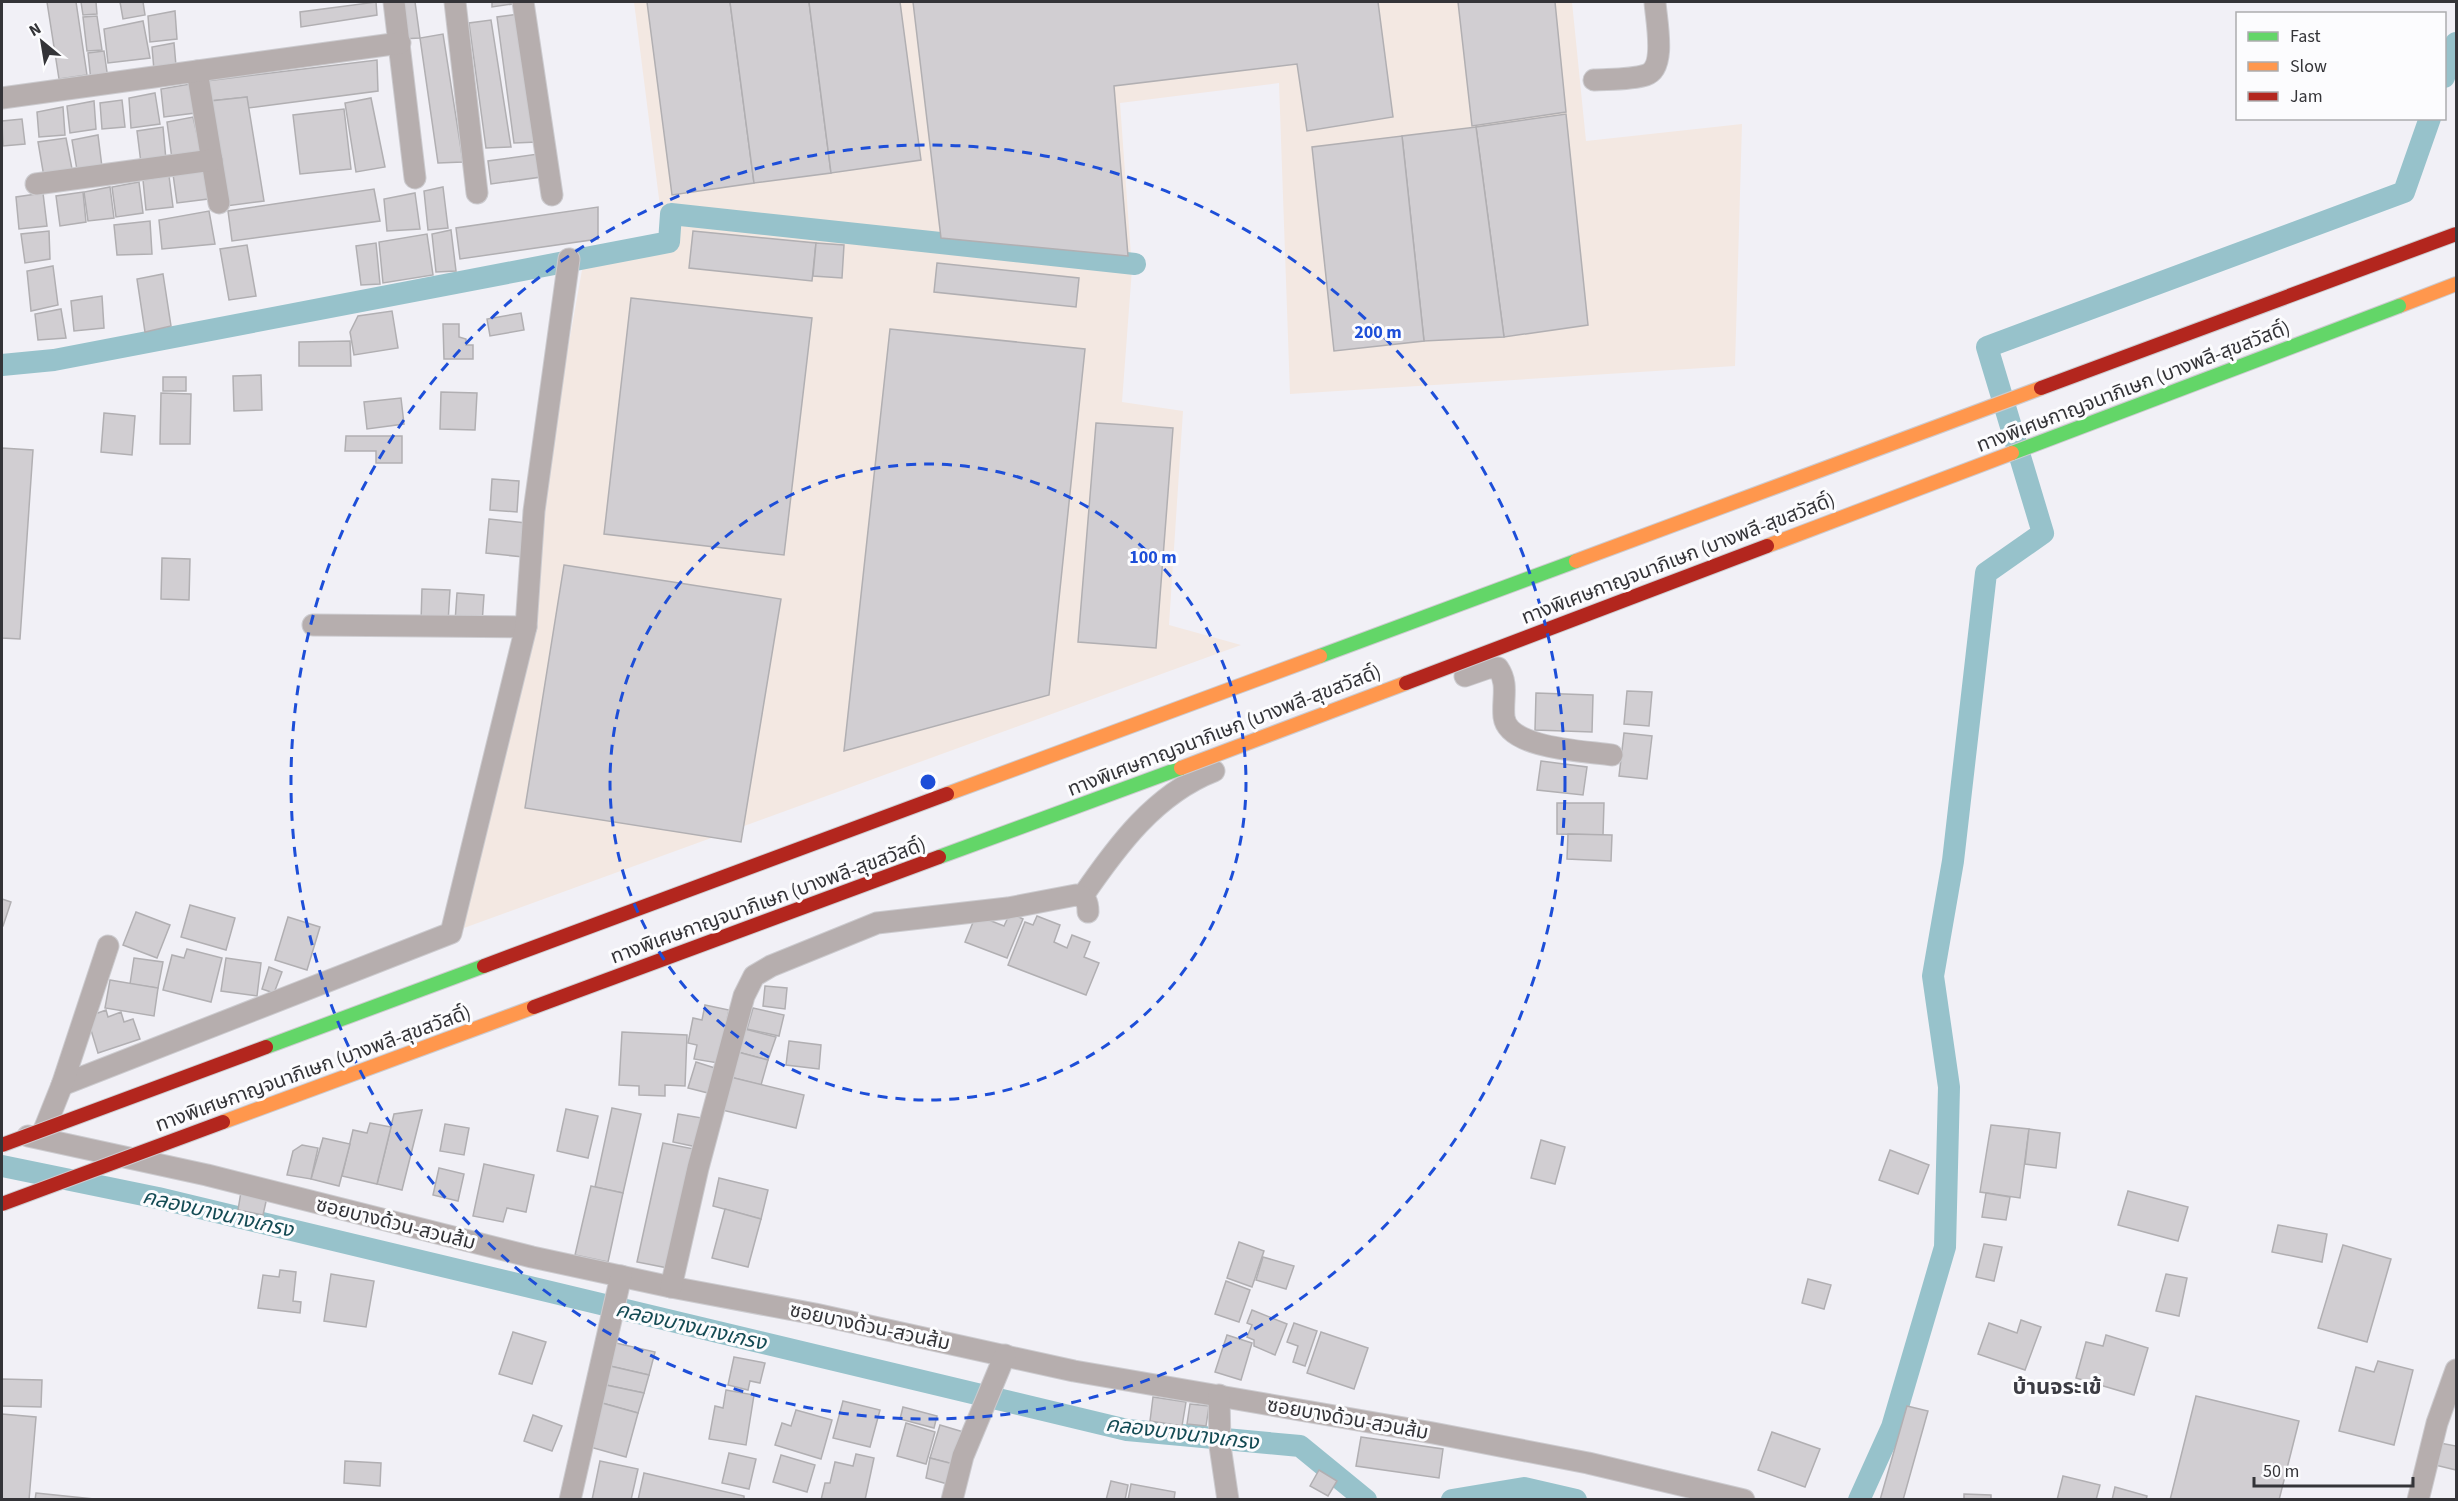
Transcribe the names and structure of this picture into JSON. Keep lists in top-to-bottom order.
{
  "streets": {
    "highway": ["ทางพิเศษกาญจนาภิเษก (บางพลี-สุขสวัสดิ์)"],
    "street": ["ซอยบางด้วน-สวนส้ม"]
  },
  "districts": ["บ้านจระเข้"],
  "water": ["คลองบางนางเกรง"],
  "legend": ["Fast", "Slow", "Jam"],
  "scale_bar": "50 m",
  "north": "top left",
  "rings": ["200 m", "100 m"]
}
